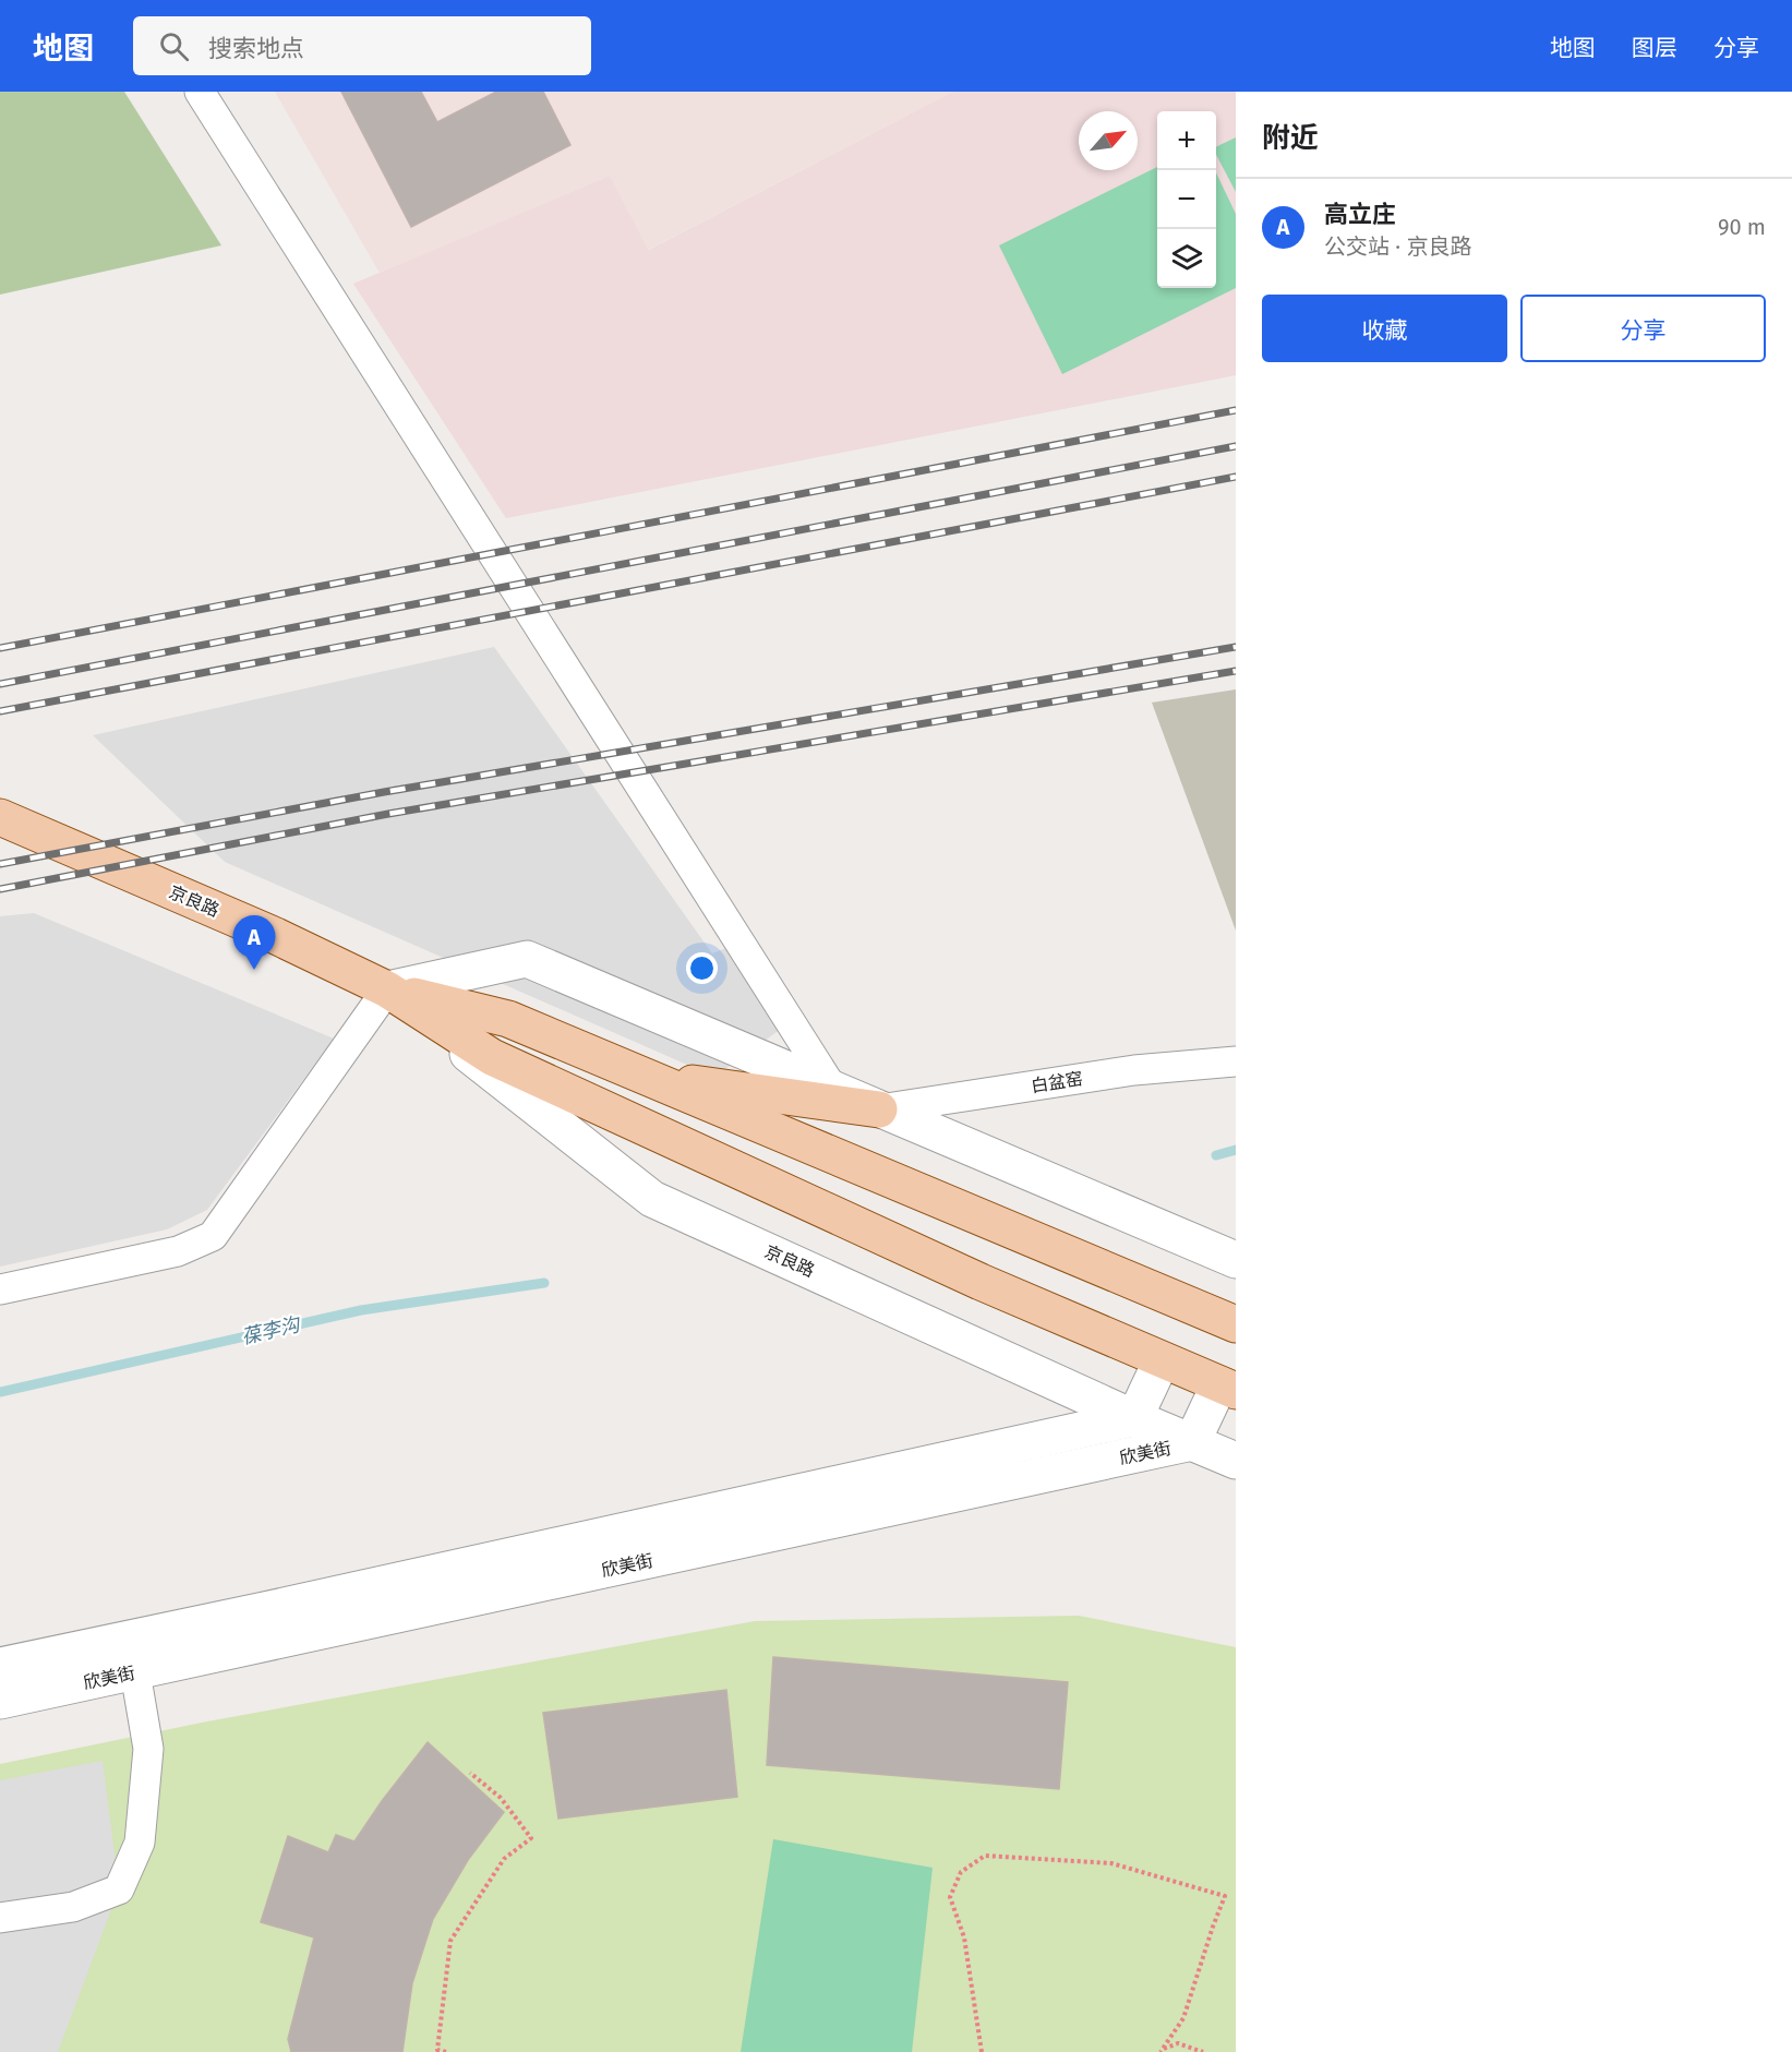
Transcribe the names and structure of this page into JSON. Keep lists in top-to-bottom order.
{
  "streets": {
    "main road": ["京良路"],
    "street": ["白盆窑", "欣美街"]
  },
  "crossings": [
    ["京良路", "欣美街"]
  ],
  "water": ["葆李沟"],
  "north": "top right",
  "page": {
    "header": "地图",
    "search": "搜索地点",
    "nav": ["地图", "图层", "分享"],
    "heading": "附近",
    "map_buttons": ["+", "−"],
    "list": [
      {
        "mark": "A",
        "name": "高立庄",
        "note": "公交站 · 京良路",
        "value": "90 m"
      }
    ],
    "buttons": ["收藏", "分享"],
    "pins": "A"
  }
}
